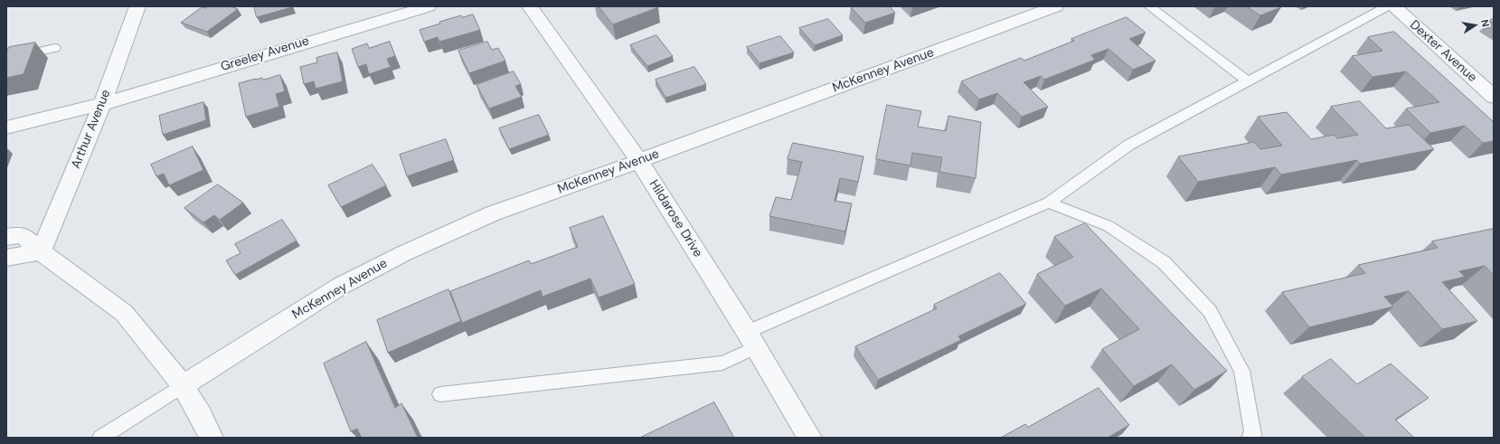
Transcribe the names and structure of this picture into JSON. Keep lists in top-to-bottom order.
{
  "streets": {
    "street": [
      "Dexter Avenue",
      "Greeley Avenue",
      "McKenney Avenue",
      "Arthur Avenue",
      "Hildarose Drive"
    ]
  },
  "crossings": [
    ["Greeley Avenue", "Arthur Avenue"],
    ["McKenney Avenue", "Hildarose Drive"]
  ],
  "north": "right"
}
